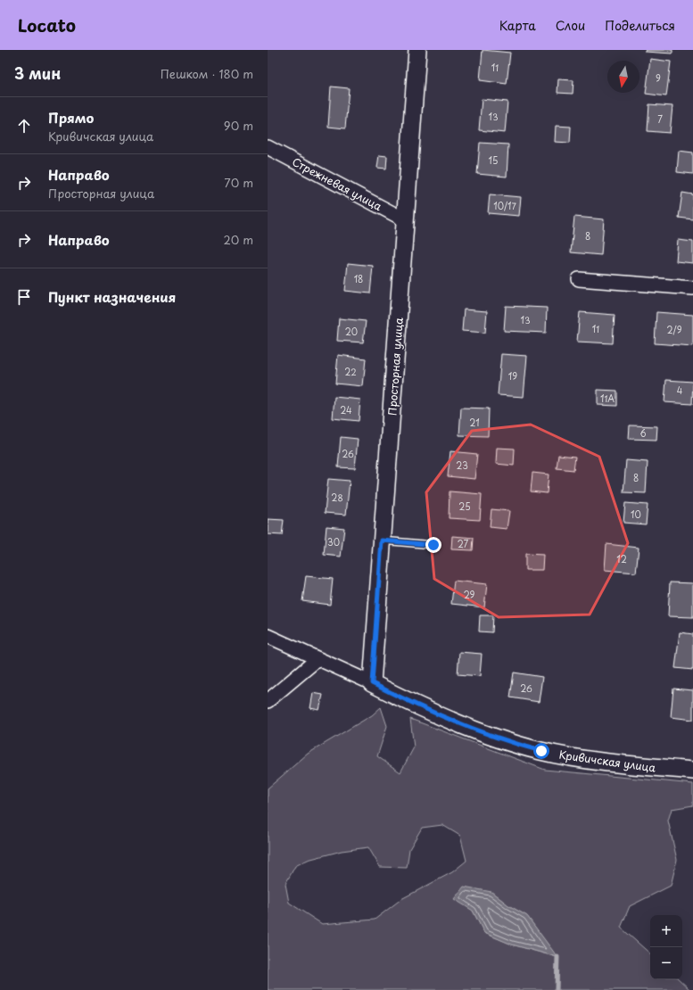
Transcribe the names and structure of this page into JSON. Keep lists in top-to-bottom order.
{
  "streets": {
    "street": ["Стрежневая улица", "Просторная улица", "Кривичская улица"]
  },
  "crossings": [
    ["Стрежневая улица", "Просторная улица"],
    ["Просторная улица", "Кривичская улица"]
  ],
  "house_numbers": [
    "11",
    "9",
    "13",
    "7",
    "15",
    "10/17",
    "8",
    "18",
    "13",
    "11",
    "2/9",
    "20",
    "22",
    "19",
    "4",
    "11А",
    "24",
    "21",
    "6",
    "26",
    "23",
    "8",
    "28",
    "25",
    "10",
    "30",
    "27",
    "12",
    "29",
    "26"
  ],
  "north": "bottom",
  "page": {
    "header": "Locato",
    "nav": ["Карта", "Слои", "Поделиться"],
    "heading": ["3 мин", "Пешком · 180 m"],
    "list": [
      ["Прямо", "Кривичская улица", "90 m"],
      ["Направо", "Просторная улица", "70 m"],
      ["Направо", "20 m"],
      "Пункт назначения"
    ],
    "map_buttons": ["+", "−"]
  }
}
